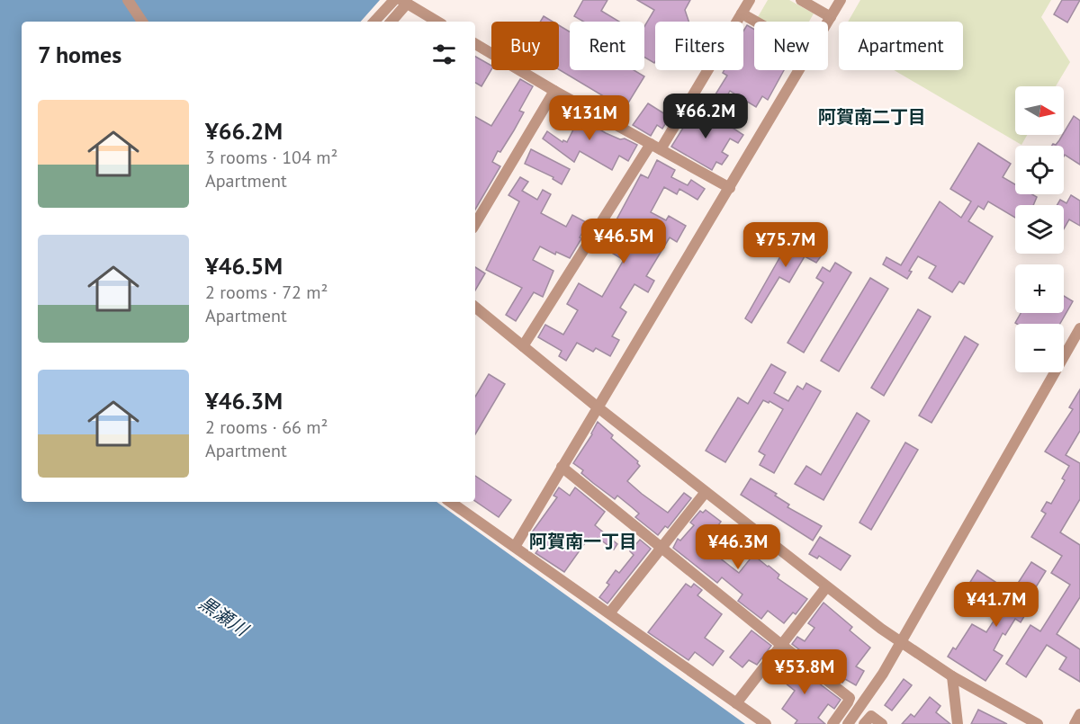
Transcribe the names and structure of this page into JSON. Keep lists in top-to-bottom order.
{
  "districts": ["阿賀南二丁目", "阿賀南一丁目"],
  "water": ["黒瀬川"],
  "north": "right",
  "page": {
    "chip": [
      "Buy",
      "Rent",
      "Filters",
      "New",
      "Apartment"
    ],
    "heading": "7 homes",
    "map_buttons": ["+", "−"],
    "list": [
      {
        "name": "¥66.2M",
        "note": "3 rooms · 104 m² · Apartment"
      },
      {
        "name": "¥46.5M",
        "note": "2 rooms · 72 m² · Apartment"
      },
      {
        "name": "¥46.3M",
        "note": "2 rooms · 66 m² · Apartment"
      }
    ],
    "price": [
      "¥66.2M",
      "¥131M",
      "¥46.5M",
      "¥75.7M",
      "¥46.3M",
      "¥41.7M",
      "¥53.8M"
    ]
  }
}
